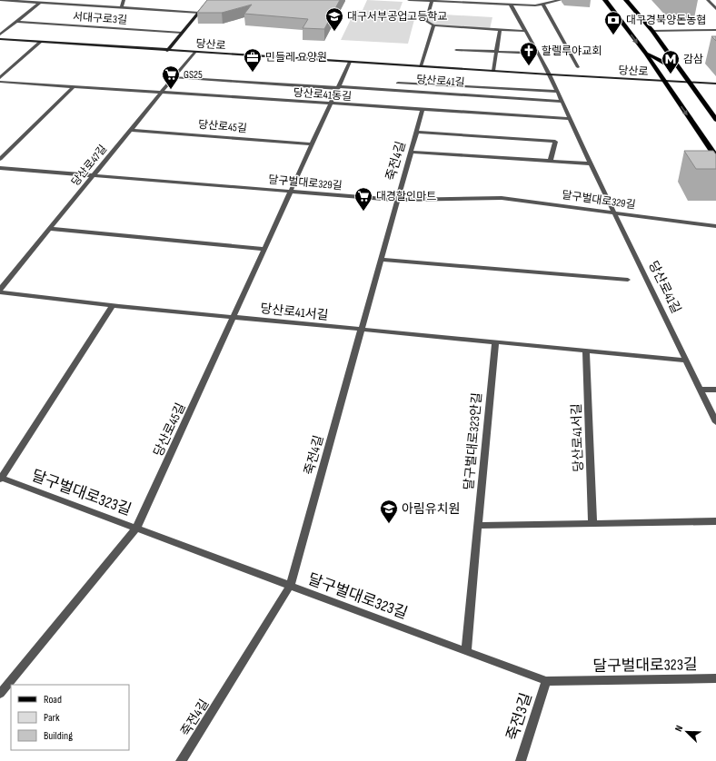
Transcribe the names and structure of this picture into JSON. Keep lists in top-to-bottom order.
{
  "streets": {
    "main road": ["당산로"],
    "street": [
      "서대구로3길",
      "당산로41길",
      "당산로41동길",
      "당산로45길",
      "죽전4길",
      "당산로47길",
      "달구벌대로329길",
      "당산로41서길",
      "달구벌대로323안길",
      "달구벌대로323길",
      "죽전3길"
    ]
  },
  "crossings": [
    ["당산로", "당산로41길"],
    ["당산로", "당산로45길"],
    ["당산로", "당산로47길"],
    ["당산로41길", "당산로41동길"],
    ["당산로41길", "당산로45길"],
    ["당산로41길", "달구벌대로329길"],
    ["당산로41길", "당산로41서길"],
    ["당산로41동길", "당산로45길"],
    ["당산로41동길", "죽전4길"],
    ["당산로41동길", "당산로47길"],
    ["당산로45길", "당산로47길"],
    ["당산로45길", "달구벌대로329길"],
    ["당산로45길", "당산로41서길"],
    ["당산로45길", "달구벌대로323길"],
    ["죽전4길", "달구벌대로329길"],
    ["죽전4길", "당산로41서길"],
    ["죽전4길", "달구벌대로323길"],
    ["당산로47길", "달구벌대로329길"],
    ["당산로47길", "당산로41서길"],
    ["당산로41서길", "달구벌대로323안길"],
    ["달구벌대로323안길", "달구벌대로323길"],
    ["달구벌대로323길", "죽전3길"]
  ],
  "places": {
    "school or university": ["대구서부공업고등학교", "아림유치원"],
    "bank": ["대구경북양돈농협"],
    "church": ["할렐루야교회"],
    "office": ["민들레 요양원"],
    "metro station": ["감삼"],
    "supermarket": ["GS25", "대경할인마트"]
  },
  "legend": ["Road", "Park", "Building"],
  "north": "top left"
}
